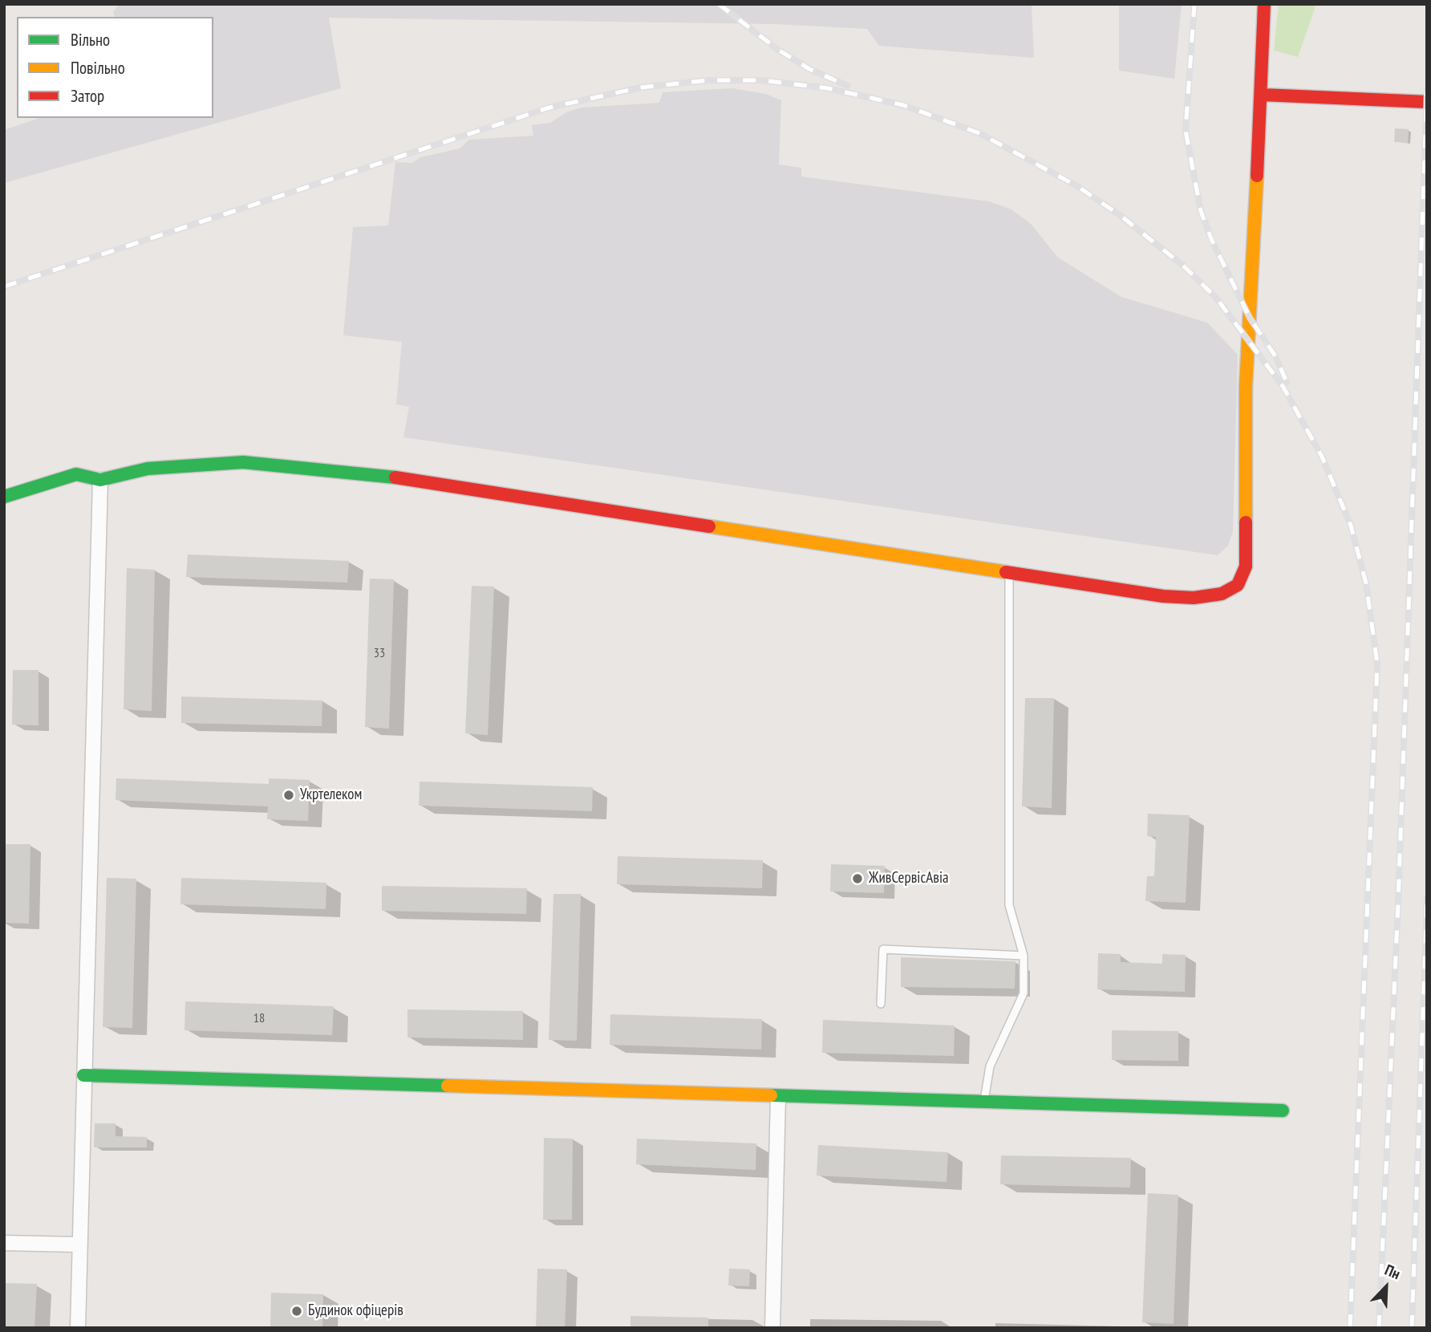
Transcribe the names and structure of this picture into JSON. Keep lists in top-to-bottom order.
{
  "places": ["Укртелеком", "ЖивСервісАвіа", "Будинок офіцерів"],
  "house_numbers": ["33", "18"],
  "legend": ["Вільно", "Повільно", "Затор"],
  "north": "top right"
}
